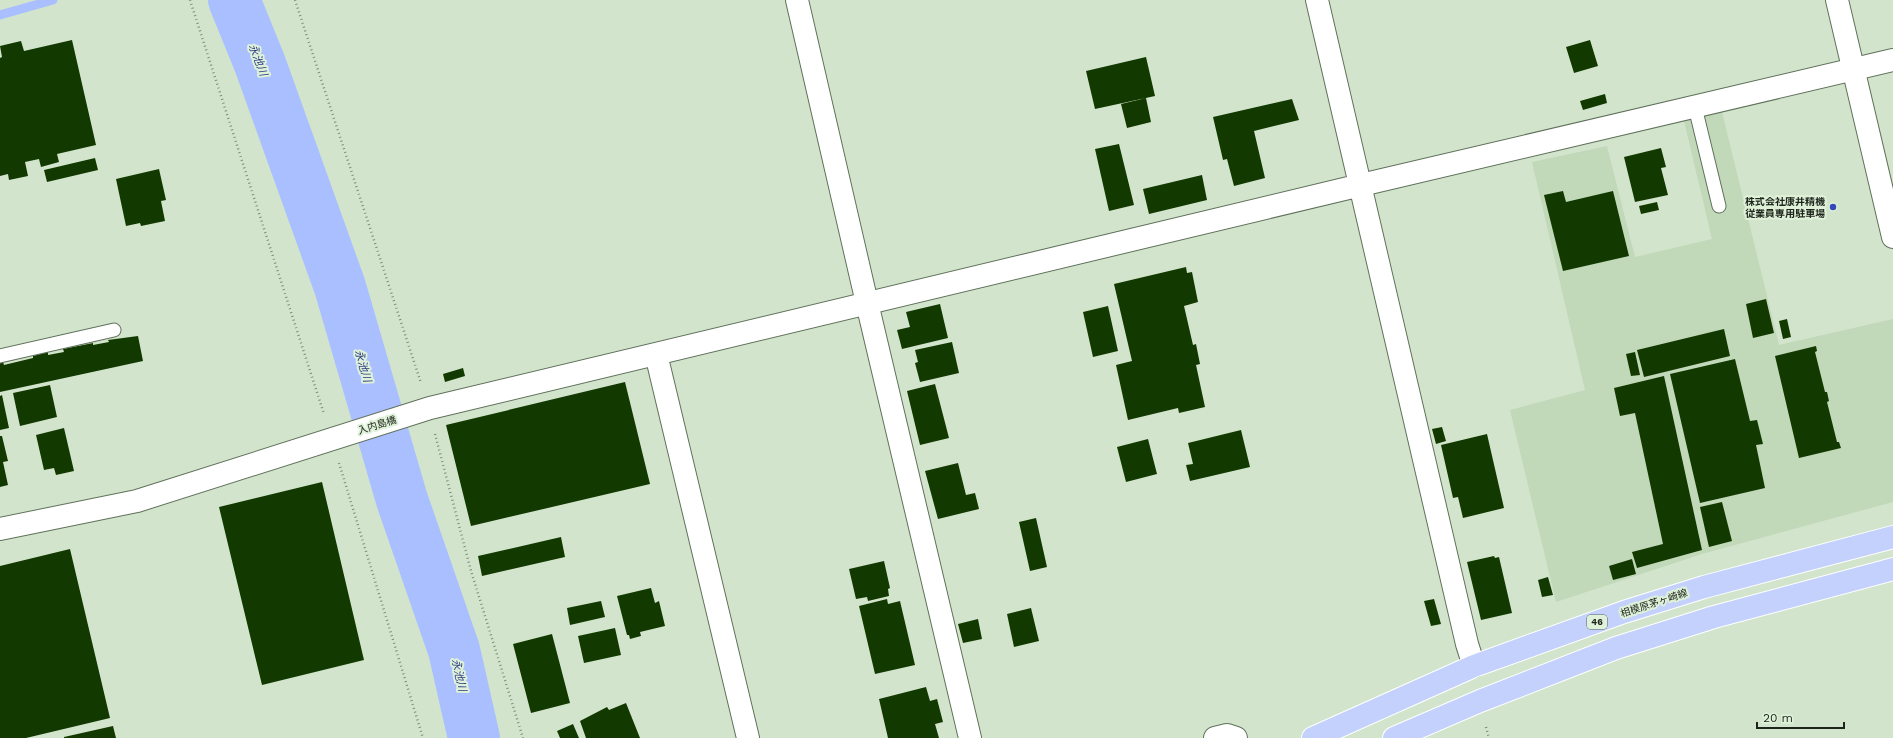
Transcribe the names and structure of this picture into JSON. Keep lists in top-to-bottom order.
{
  "streets": {
    "main road": ["相模原茅ヶ崎線", "46"],
    "street": ["入内島橋"]
  },
  "water": ["永池川"],
  "places": ["株式会社康井精機 従業員専用駐車場"],
  "scale_bar": "20 m"
}
